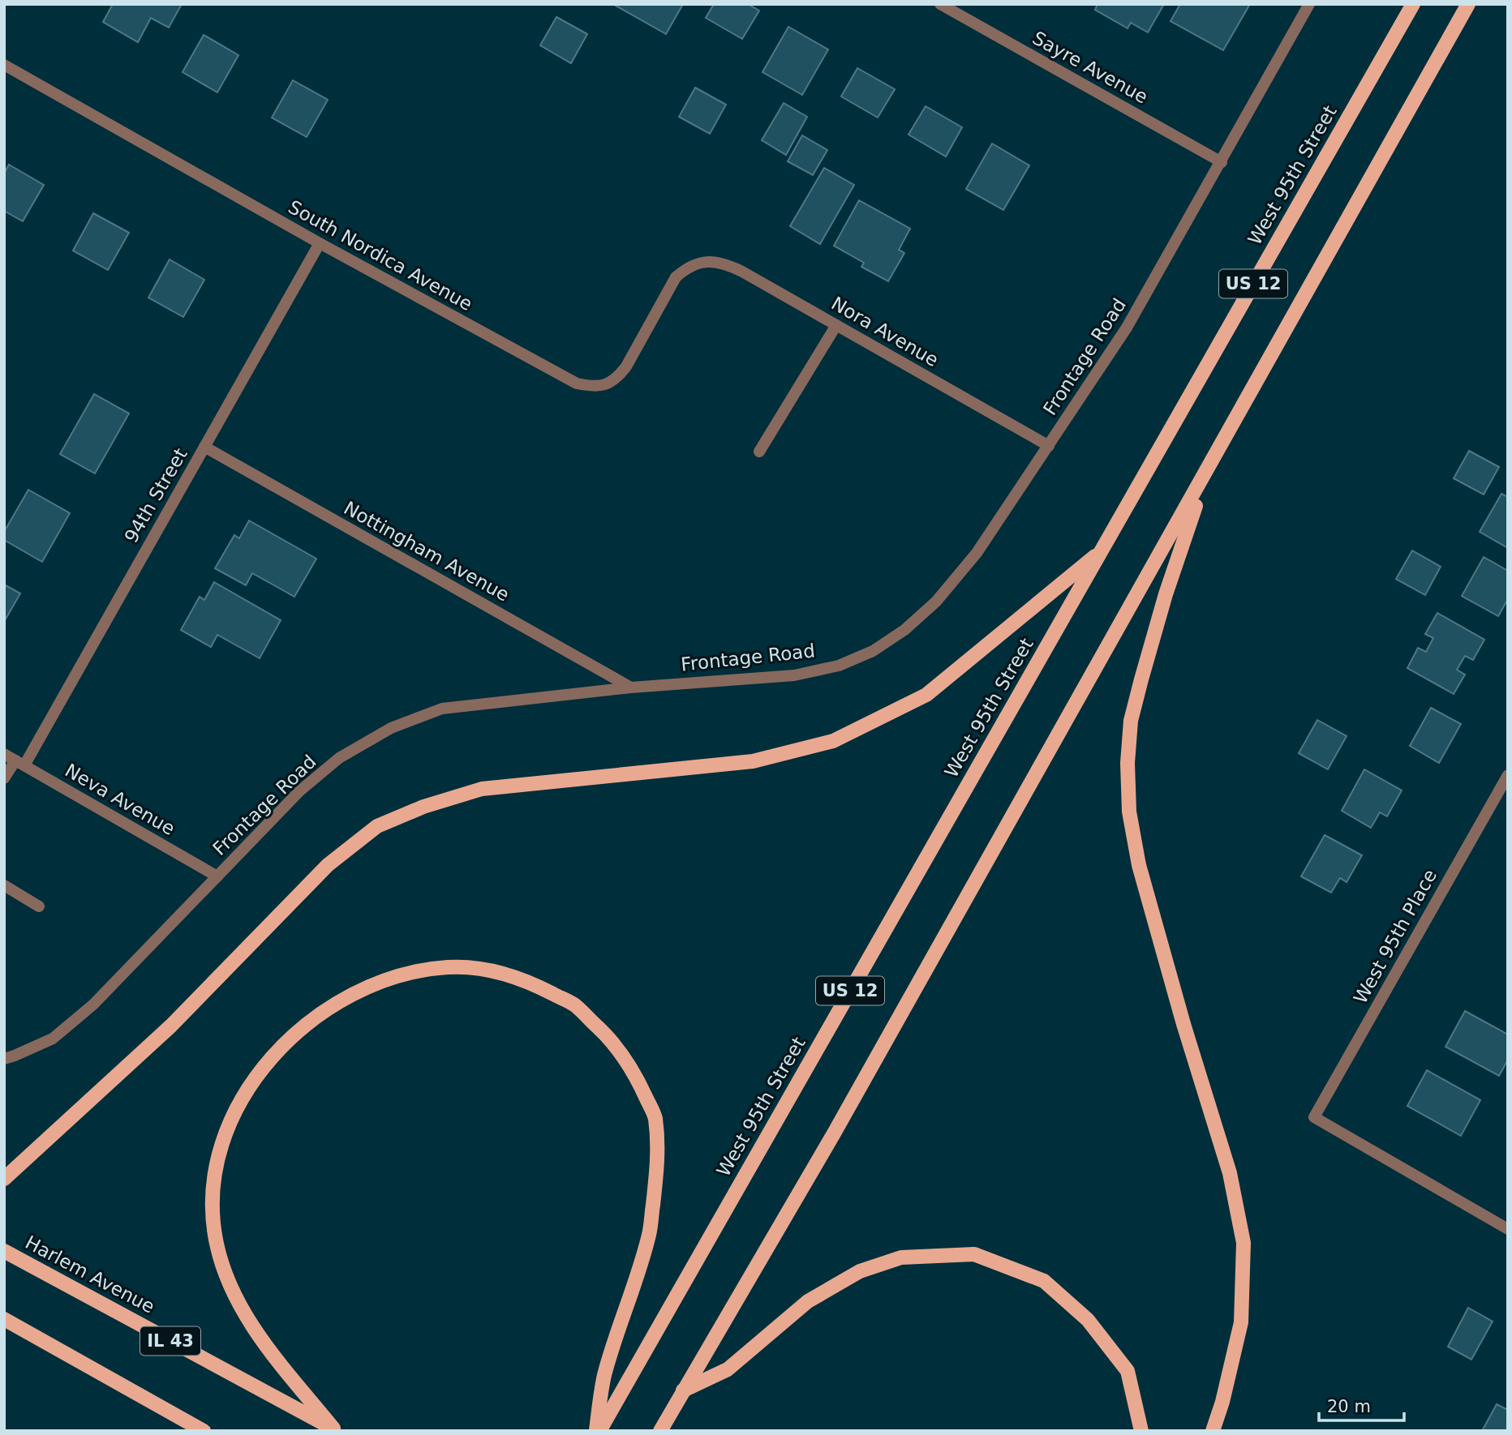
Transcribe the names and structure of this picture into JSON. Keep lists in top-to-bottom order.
{
  "streets": {
    "main road": [
      "West 95th Street",
      "US 12",
      "Harlem Avenue",
      "IL 43"
    ],
    "street": [
      "Sayre Avenue",
      "South Nordica Avenue",
      "Nora Avenue",
      "Frontage Road",
      "94th Street",
      "Nottingham Avenue",
      "Neva Avenue",
      "West 95th Place"
    ]
  },
  "crossings": [
    ["Sayre Avenue", "Frontage Road"],
    ["South Nordica Avenue", "Nora Avenue"],
    ["South Nordica Avenue", "94th Street"],
    ["Nora Avenue", "Frontage Road"],
    ["Frontage Road", "Nottingham Avenue"],
    ["Frontage Road", "Neva Avenue"],
    ["94th Street", "Nottingham Avenue"],
    ["94th Street", "Neva Avenue"]
  ],
  "scale_bar": "20 m"
}
